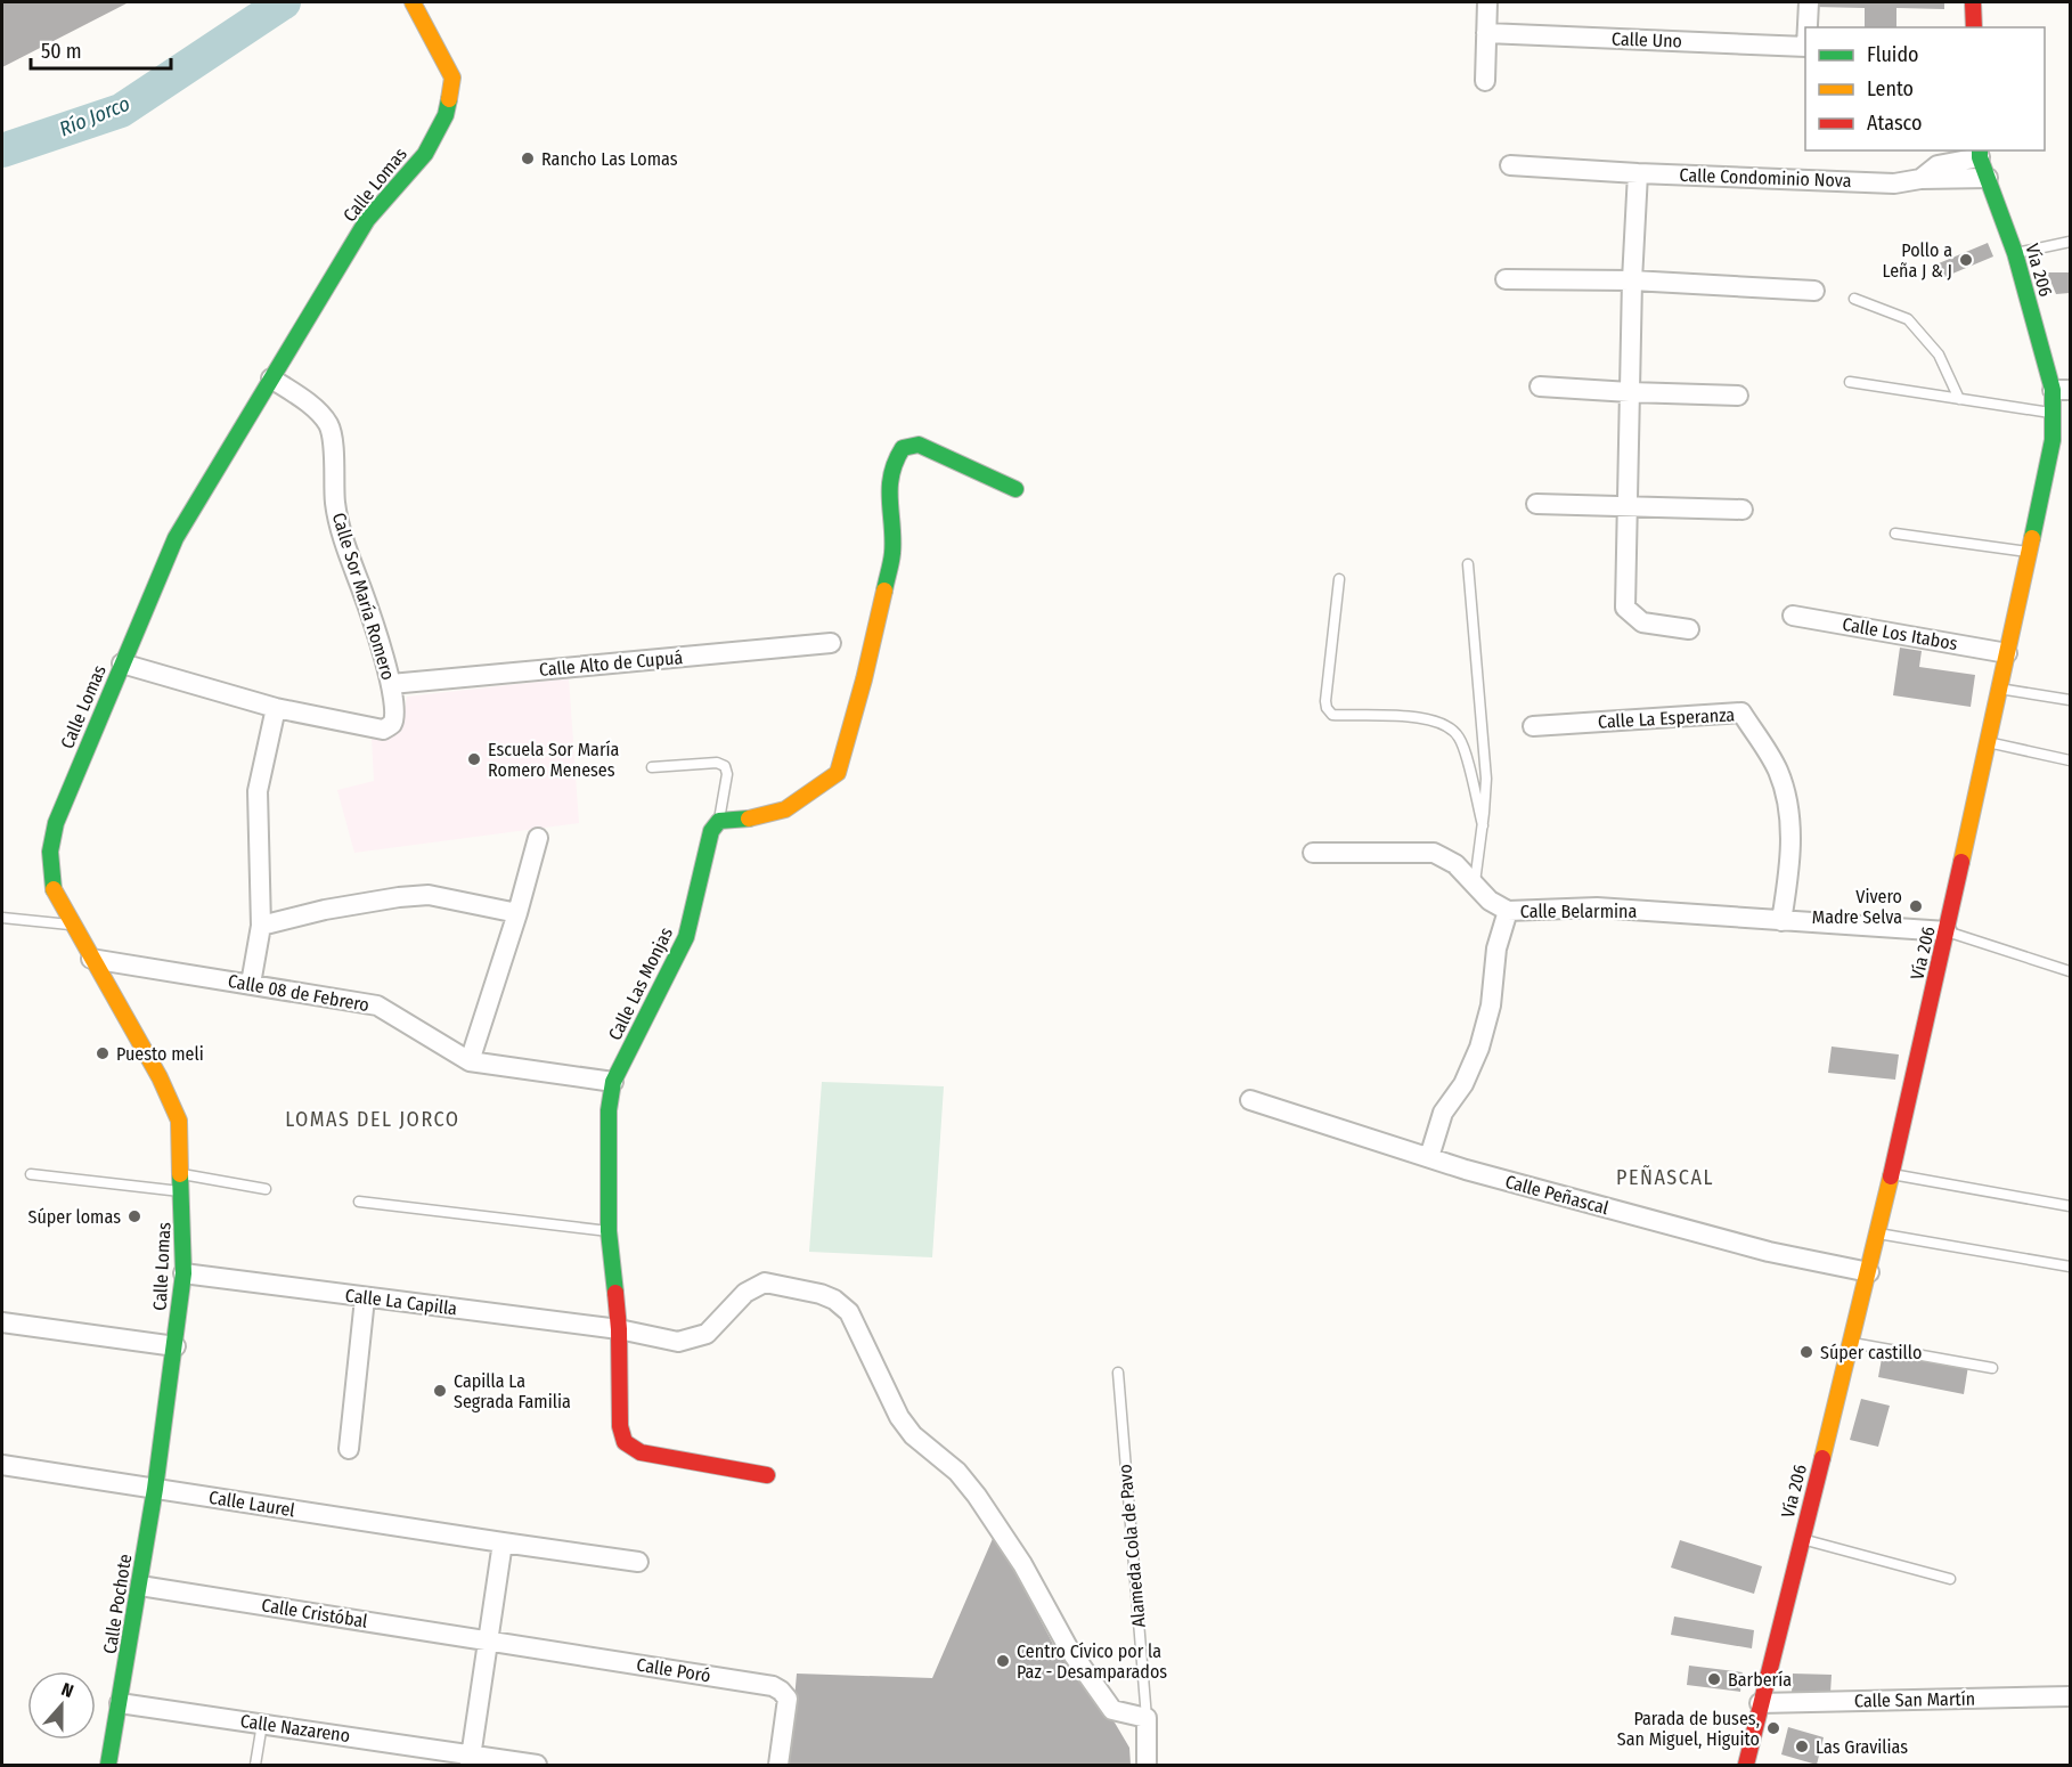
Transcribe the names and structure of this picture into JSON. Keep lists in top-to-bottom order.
{
  "streets": {
    "street": [
      "Calle Uno",
      "Calle Condominio Nova",
      "Calle Lomas",
      "Vía 206",
      "Calle Sor María Romero",
      "Calle Los Itabos",
      "Calle Alto de Cupuá",
      "Calle La Esperanza",
      "Calle Belarmina",
      "Calle Las Monjas",
      "Calle 08 de Febrero",
      "Calle Peñascal",
      "Calle La Capilla",
      "Calle Laurel",
      "Calle Pochote",
      "Calle Cristóbal",
      "Calle Poró",
      "Calle San Martín",
      "Calle Nazareno"
    ],
    "lane": ["Alameda Cola de Pavo"]
  },
  "crossings": [
    ["Calle Lomas", "Calle Sor María Romero"],
    ["Calle Lomas", "Calle 08 de Febrero"],
    ["Calle Lomas", "Calle La Capilla"],
    ["Calle Lomas", "Calle Laurel"],
    ["Calle Lomas", "Calle Pochote"],
    ["Vía 206", "Calle Los Itabos"],
    ["Vía 206", "Calle Peñascal"],
    ["Vía 206", "Calle San Martín"],
    ["Calle Sor María Romero", "Calle Alto de Cupuá"],
    ["Calle La Esperanza", "Calle Belarmina"],
    ["Calle Las Monjas", "Calle 08 de Febrero"],
    ["Calle Las Monjas", "Calle La Capilla"],
    ["Calle La Capilla", "Alameda Cola de Pavo"],
    ["Calle Laurel", "Calle Pochote"],
    ["Calle Pochote", "Calle Cristóbal"],
    ["Calle Pochote", "Calle Nazareno"],
    ["Calle Cristóbal", "Calle Poró"]
  ],
  "districts": ["LOMAS DEL JORCO", "PEÑASCAL"],
  "water": ["Río Jorco"],
  "places": [
    "Rancho Las Lomas",
    "Pollo a Leña J & J",
    "Escuela Sor María Romero Meneses",
    "Vivero Madre Selva",
    "Puesto meli",
    "Súper lomas",
    "Súper castillo",
    "Capilla La Segrada Familia",
    "Centro Cívico por la Paz - Desamparados",
    "Barbería",
    "Parada de buses, San Miguel, Higuito",
    "Las Gravilias"
  ],
  "legend": ["Fluido", "Lento", "Atasco"],
  "scale_bar": "50 m",
  "north": "top"
}
